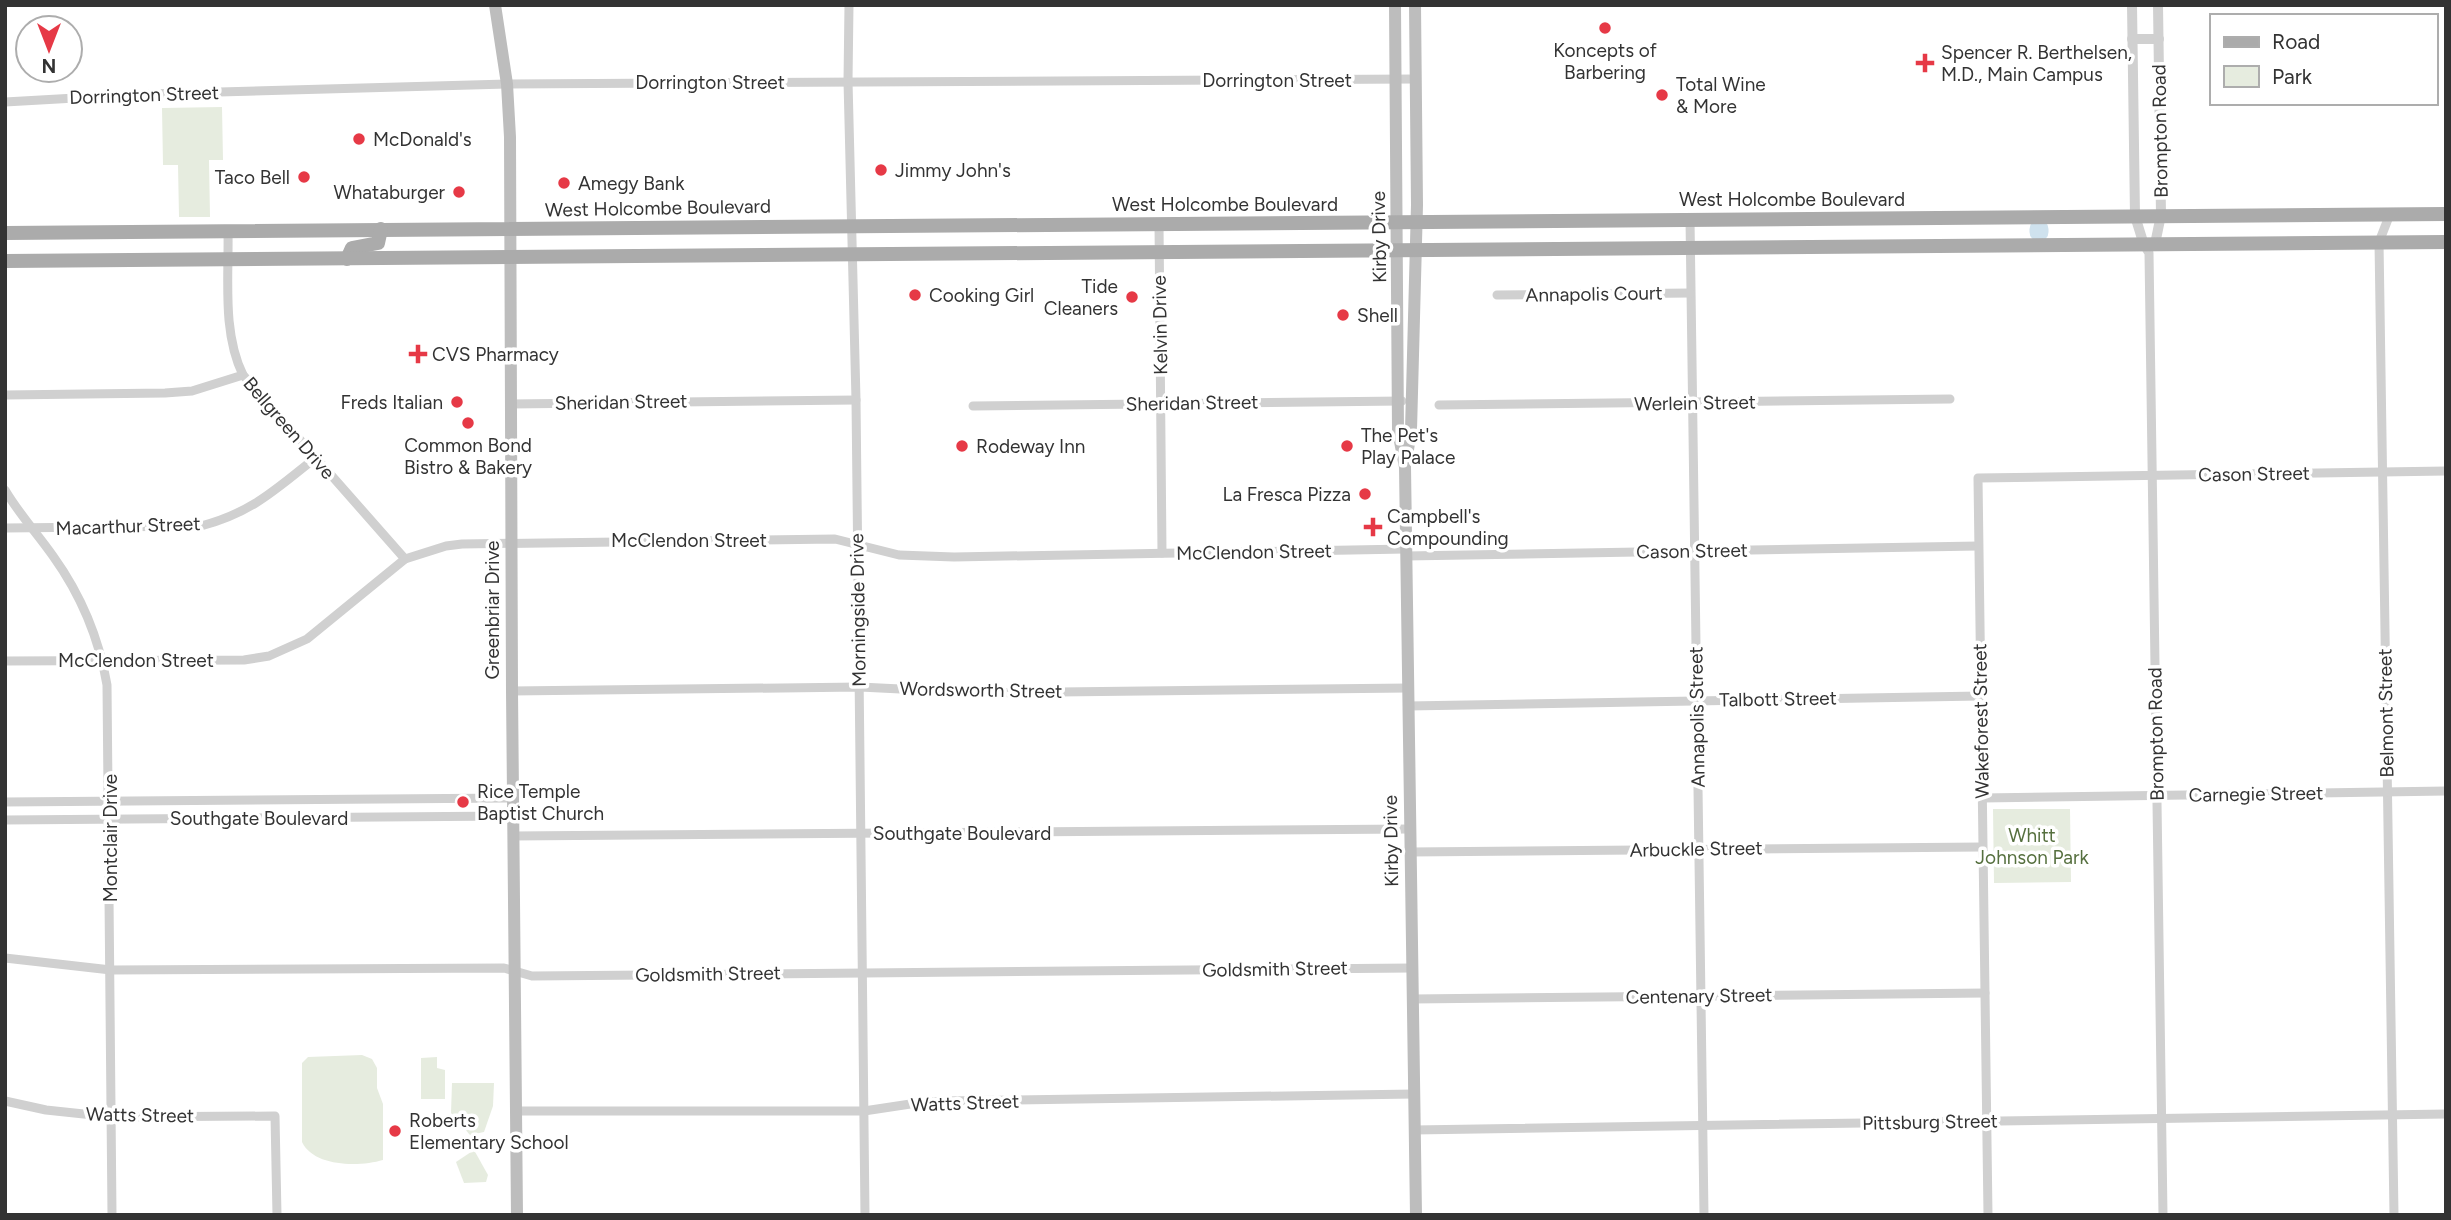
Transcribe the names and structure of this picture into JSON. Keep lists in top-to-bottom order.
{
  "streets": {
    "main road": ["West Holcombe Boulevard", "Kirby Drive", "Greenbriar Drive"],
    "street": [
      "Dorrington Street",
      "Brompton Road",
      "Annapolis Court",
      "Kelvin Drive",
      "Sheridan Street",
      "Werlein Street",
      "Bellgreen Drive",
      "Cason Street",
      "Macarthur Street",
      "McClendon Street",
      "Morningside Drive",
      "Wordsworth Street",
      "Talbott Street",
      "Belmont Street",
      "Annapolis Street",
      "Wakeforest Street",
      "Carnegie Street",
      "Southgate Boulevard",
      "Montclair Drive",
      "Arbuckle Street",
      "Goldsmith Street",
      "Centenary Street",
      "Watts Street",
      "Pittsburg Street"
    ]
  },
  "crossings": [
    ["Dorrington Street", "Kirby Drive"],
    ["Dorrington Street", "Greenbriar Drive"],
    ["Dorrington Street", "Morningside Drive"],
    ["Brompton Road", "West Holcombe Boulevard"],
    ["Brompton Road", "Cason Street"],
    ["Brompton Road", "Carnegie Street"],
    ["Brompton Road", "Pittsburg Street"],
    ["West Holcombe Boulevard", "Kirby Drive"],
    ["West Holcombe Boulevard", "Kelvin Drive"],
    ["West Holcombe Boulevard", "Bellgreen Drive"],
    ["West Holcombe Boulevard", "Greenbriar Drive"],
    ["West Holcombe Boulevard", "Morningside Drive"],
    ["West Holcombe Boulevard", "Belmont Street"],
    ["West Holcombe Boulevard", "Annapolis Street"],
    ["Kirby Drive", "Sheridan Street"],
    ["Kirby Drive", "Cason Street"],
    ["Kirby Drive", "McClendon Street"],
    ["Kirby Drive", "Wordsworth Street"],
    ["Kirby Drive", "Talbott Street"],
    ["Kirby Drive", "Southgate Boulevard"],
    ["Kirby Drive", "Arbuckle Street"],
    ["Kirby Drive", "Goldsmith Street"],
    ["Kirby Drive", "Centenary Street"],
    ["Kirby Drive", "Watts Street"],
    ["Kirby Drive", "Pittsburg Street"],
    ["Annapolis Court", "Annapolis Street"],
    ["Kelvin Drive", "Sheridan Street"],
    ["Kelvin Drive", "McClendon Street"],
    ["Sheridan Street", "Greenbriar Drive"],
    ["Sheridan Street", "Morningside Drive"],
    ["Werlein Street", "Annapolis Street"],
    ["Bellgreen Drive", "Macarthur Street"],
    ["Bellgreen Drive", "McClendon Street"],
    ["Cason Street", "McClendon Street"],
    ["Cason Street", "Belmont Street"],
    ["Cason Street", "Annapolis Street"],
    ["Cason Street", "Wakeforest Street"],
    ["Macarthur Street", "Montclair Drive"],
    ["McClendon Street", "Greenbriar Drive"],
    ["McClendon Street", "Morningside Drive"],
    ["McClendon Street", "Montclair Drive"],
    ["Greenbriar Drive", "Wordsworth Street"],
    ["Greenbriar Drive", "Southgate Boulevard"],
    ["Greenbriar Drive", "Goldsmith Street"],
    ["Greenbriar Drive", "Watts Street"],
    ["Morningside Drive", "Wordsworth Street"],
    ["Morningside Drive", "Southgate Boulevard"],
    ["Morningside Drive", "Goldsmith Street"],
    ["Morningside Drive", "Watts Street"],
    ["Talbott Street", "Annapolis Street"],
    ["Talbott Street", "Wakeforest Street"],
    ["Belmont Street", "Carnegie Street"],
    ["Belmont Street", "Pittsburg Street"],
    ["Annapolis Street", "Arbuckle Street"],
    ["Annapolis Street", "Centenary Street"],
    ["Annapolis Street", "Pittsburg Street"],
    ["Wakeforest Street", "Carnegie Street"],
    ["Wakeforest Street", "Arbuckle Street"],
    ["Wakeforest Street", "Centenary Street"],
    ["Wakeforest Street", "Pittsburg Street"],
    ["Southgate Boulevard", "Montclair Drive"],
    ["Montclair Drive", "Goldsmith Street"],
    ["Montclair Drive", "Watts Street"]
  ],
  "parks": ["Whitt Johnson Park"],
  "places": {
    "other": [
      "Koncepts of Barbering",
      "Total Wine & More",
      "McDonald's",
      "Jimmy John's",
      "Taco Bell",
      "Amegy Bank",
      "Whataburger",
      "Cooking Girl",
      "Tide Cleaners",
      "Shell",
      "Freds Italian",
      "Common Bond Bistro & Bakery",
      "Rodeway Inn",
      "The Pet's Play Palace",
      "La Fresca Pizza",
      "Rice Temple Baptist Church",
      "Roberts Elementary School"
    ],
    "health": ["Spencer R. Berthelsen, M.D., Main Campus", "CVS Pharmacy", "Campbell's Compounding"]
  },
  "legend": ["Road", "Park"],
  "north": "bottom"
}
